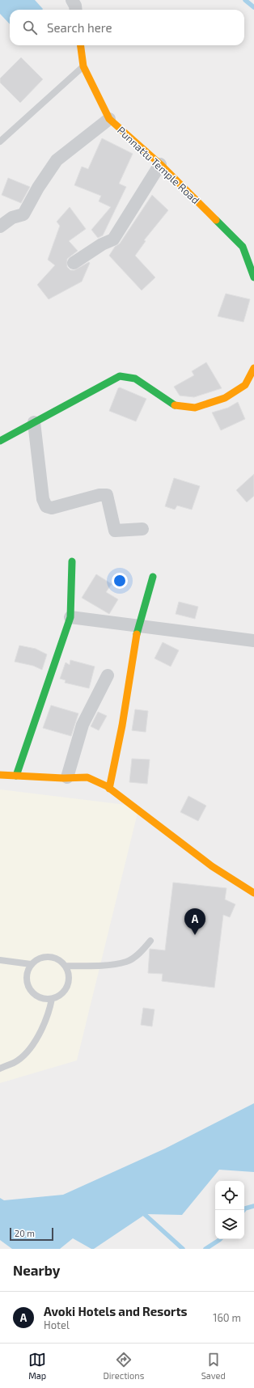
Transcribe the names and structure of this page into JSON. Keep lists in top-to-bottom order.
{
  "streets": {
    "street": ["Punnattu Temple Road"]
  },
  "scale_bar": "20 m",
  "page": {
    "search": "Search here",
    "pins": "A",
    "scale": "20 m",
    "heading": "Nearby",
    "list": [
      {
        "mark": "A",
        "name": "Avoki Hotels and Resorts",
        "note": "Hotel",
        "value": "160 m"
      }
    ],
    "nav": ["Map", "Directions", "Saved"]
  }
}
